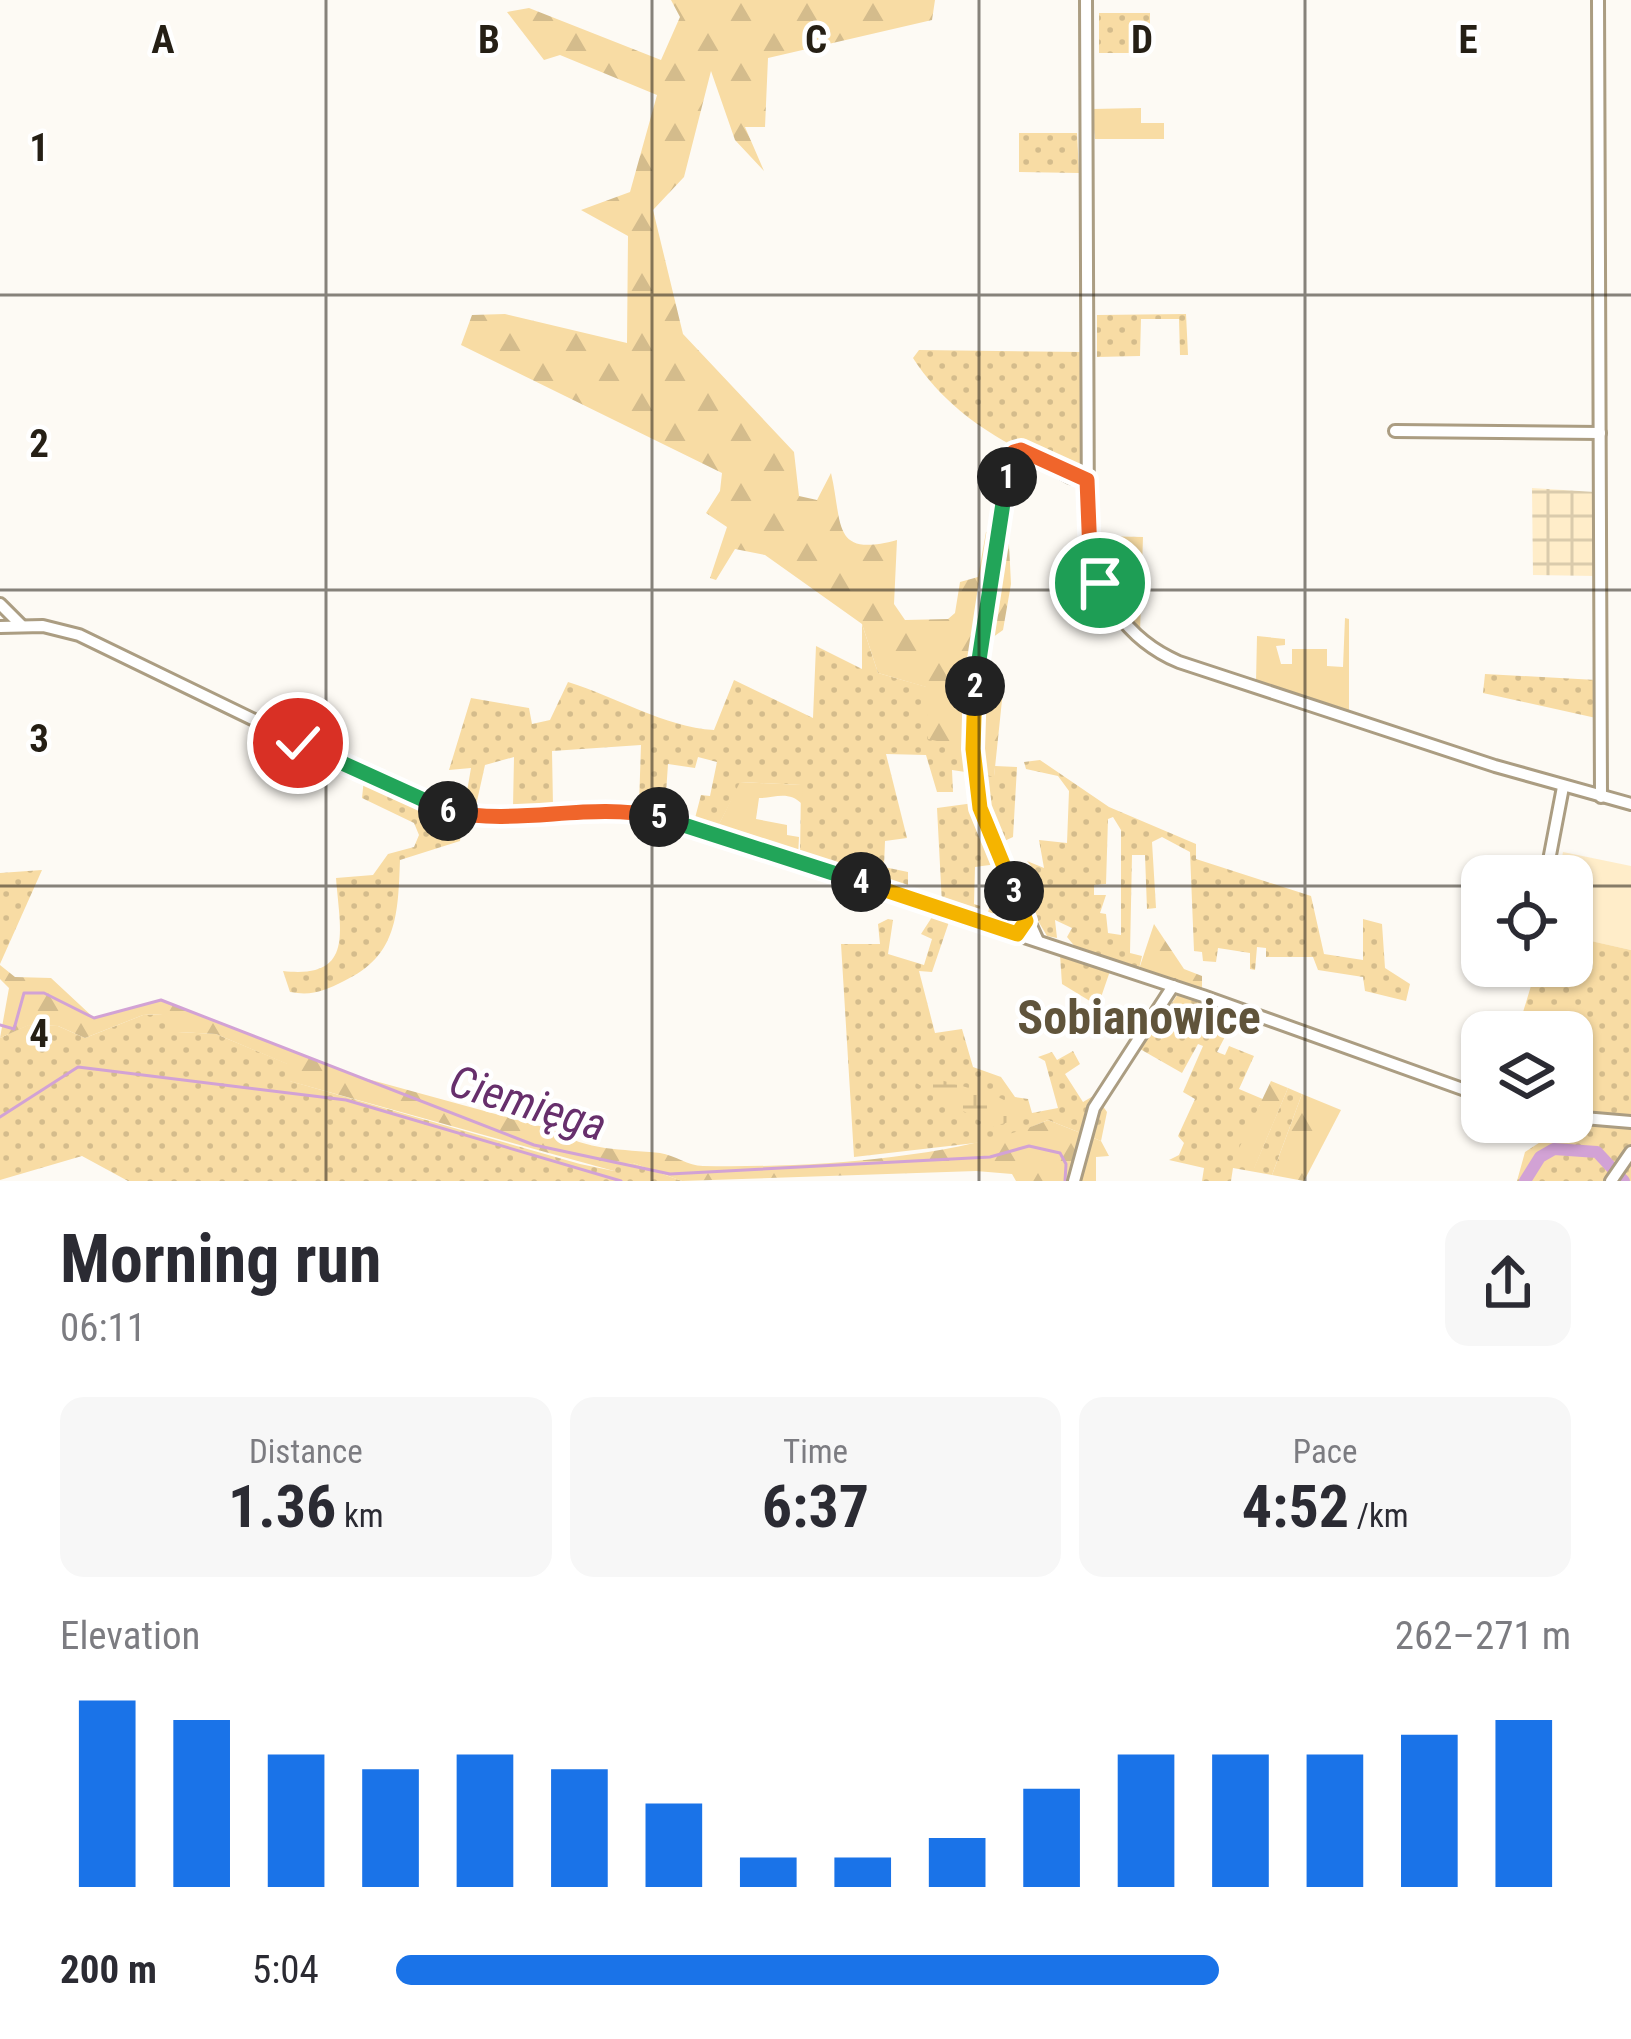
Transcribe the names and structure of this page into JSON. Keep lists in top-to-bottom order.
{
  "districts": ["Sobianowice"],
  "water": ["Ciemięga"],
  "page": {
    "pins": [
      "1",
      "2",
      "6",
      "5",
      "4",
      "3"
    ],
    "heading": ["Morning run", "06:11"],
    "stats": [
      ["Distance", "1.36 km"],
      ["Time", "6:37"],
      ["Pace", "4:52 /km"]
    ],
    "chart": ["Elevation", "262–271 m"],
    "list": [
      {
        "name": "200 m",
        "note": "5:04"
      }
    ]
  },
  "grid": {
    "columns": [
      "A",
      "B",
      "C",
      "D",
      "E"
    ],
    "rows": [
      "1",
      "2",
      "3",
      "4"
    ]
  }
}
